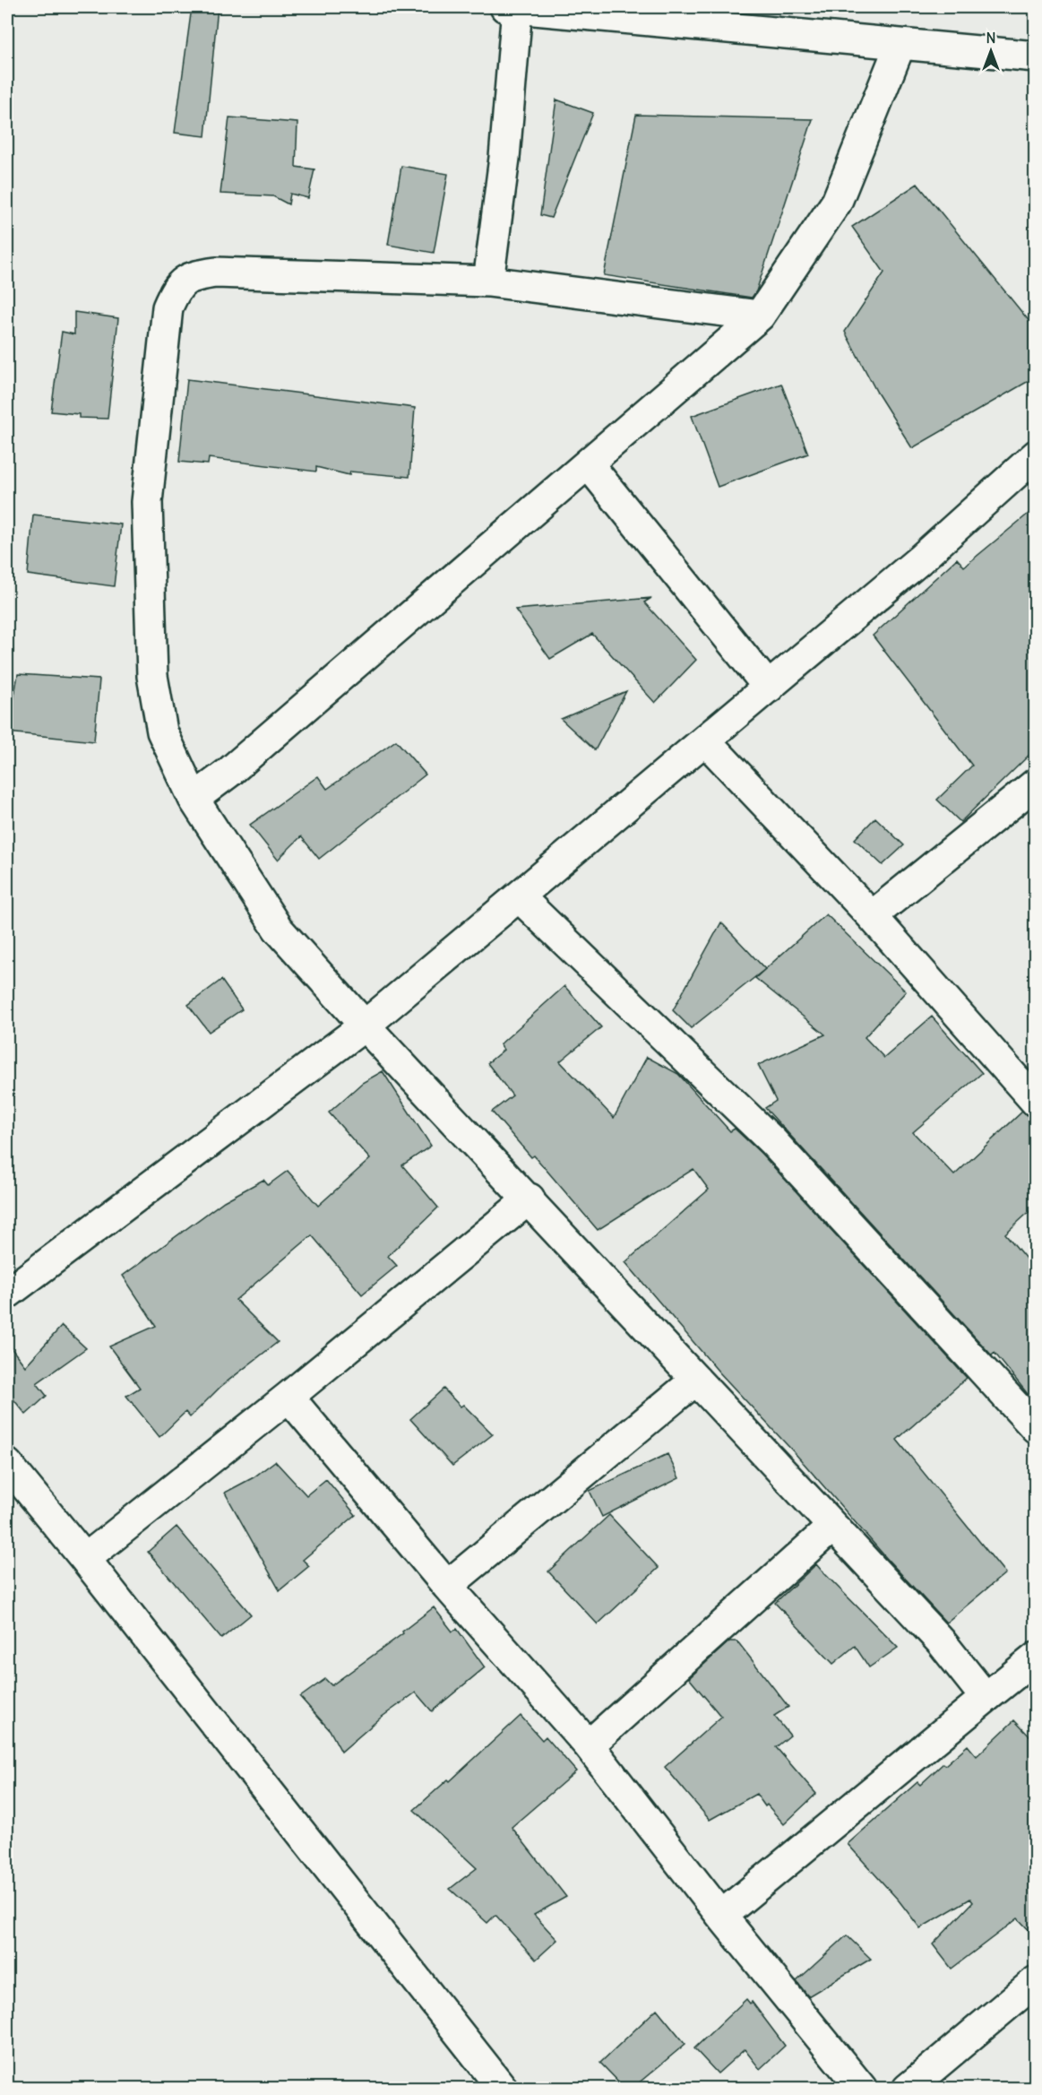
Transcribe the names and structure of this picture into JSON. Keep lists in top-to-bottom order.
{
  "north": "top"
}
